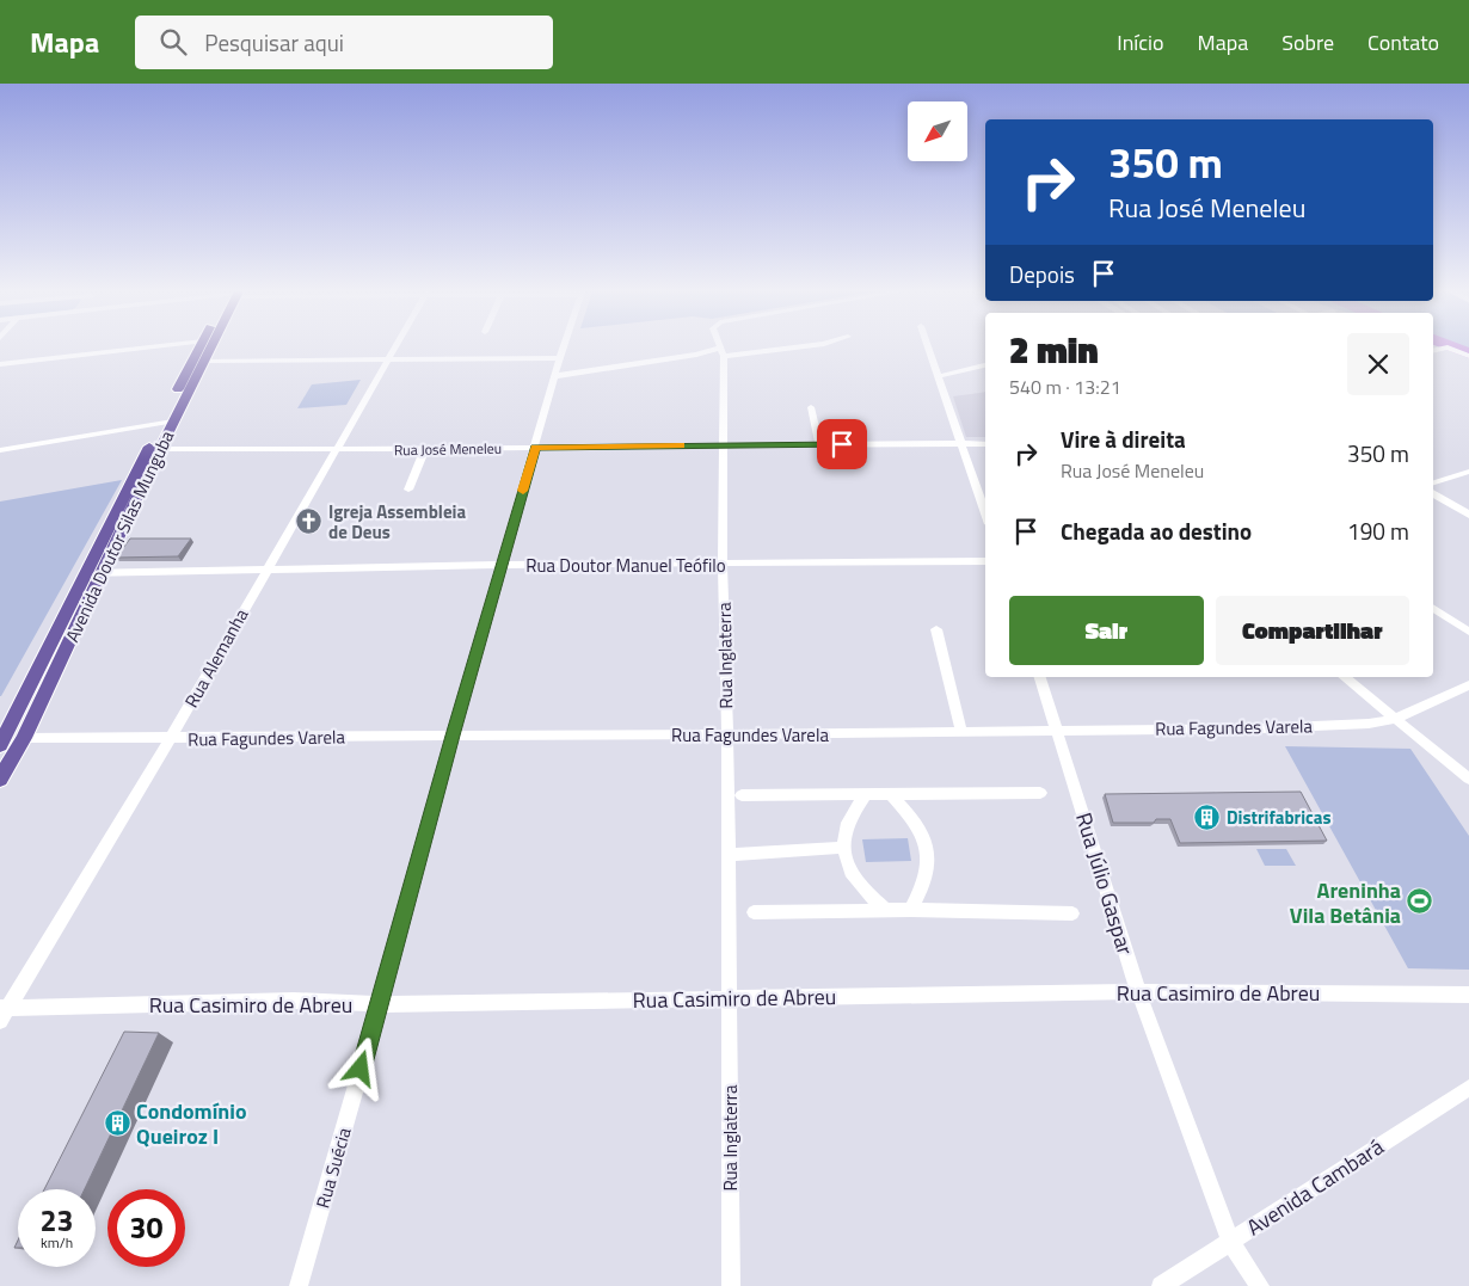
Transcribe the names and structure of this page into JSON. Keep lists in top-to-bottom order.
{
  "streets": {
    "main road": ["Avenida Doutor Silas Munguba"],
    "street": [
      "Rua José Meneleu",
      "Rua Doutor Manuel Teófilo",
      "Rua Inglaterra",
      "Rua Alemanha",
      "Rua Fagundes Varela",
      "Rua Júlio Gaspar",
      "Rua Casimiro de Abreu",
      "Rua Suécia",
      "Avenida Cambará"
    ]
  },
  "crossings": [
    ["Rua José Meneleu", "Avenida Doutor Silas Munguba"],
    ["Rua José Meneleu", "Rua Inglaterra"],
    ["Rua José Meneleu", "Rua Alemanha"],
    ["Rua José Meneleu", "Rua Suécia"],
    ["Avenida Doutor Silas Munguba", "Rua Doutor Manuel Teófilo"],
    ["Avenida Doutor Silas Munguba", "Rua Fagundes Varela"],
    ["Rua Doutor Manuel Teófilo", "Rua Inglaterra"],
    ["Rua Doutor Manuel Teófilo", "Rua Alemanha"],
    ["Rua Doutor Manuel Teófilo", "Rua Suécia"],
    ["Rua Inglaterra", "Rua Fagundes Varela"],
    ["Rua Inglaterra", "Rua Casimiro de Abreu"],
    ["Rua Alemanha", "Rua Fagundes Varela"],
    ["Rua Alemanha", "Rua Casimiro de Abreu"],
    ["Rua Fagundes Varela", "Rua Júlio Gaspar"],
    ["Rua Fagundes Varela", "Rua Suécia"],
    ["Rua Júlio Gaspar", "Rua Casimiro de Abreu"],
    ["Rua Júlio Gaspar", "Avenida Cambará"],
    ["Rua Casimiro de Abreu", "Rua Suécia"]
  ],
  "places": {
    "church": ["Igreja Assembleia de Deus"],
    "building": ["Distrifabricas", "Condomínio Queiroz I"],
    "sports": ["Areninha Vila Betânia"]
  },
  "north": "bottom left",
  "page": {
    "header": "Mapa",
    "search": "Pesquisar aqui",
    "nav": [
      "Início",
      "Mapa",
      "Sobre",
      "Contato"
    ],
    "turn": ["350 m", "Rua José Meneleu"],
    "then": "Depois",
    "heading": ["2 min", "540 m · 13:21"],
    "list": [
      {
        "name": "Vire à direita",
        "note": "Rua José Meneleu",
        "value": "350 m"
      },
      {
        "name": "Chegada ao destino",
        "value": "190 m"
      }
    ],
    "buttons": ["Sair", "Compartilhar"],
    "speed": "23 km/h",
    "limit": "30"
  }
}
